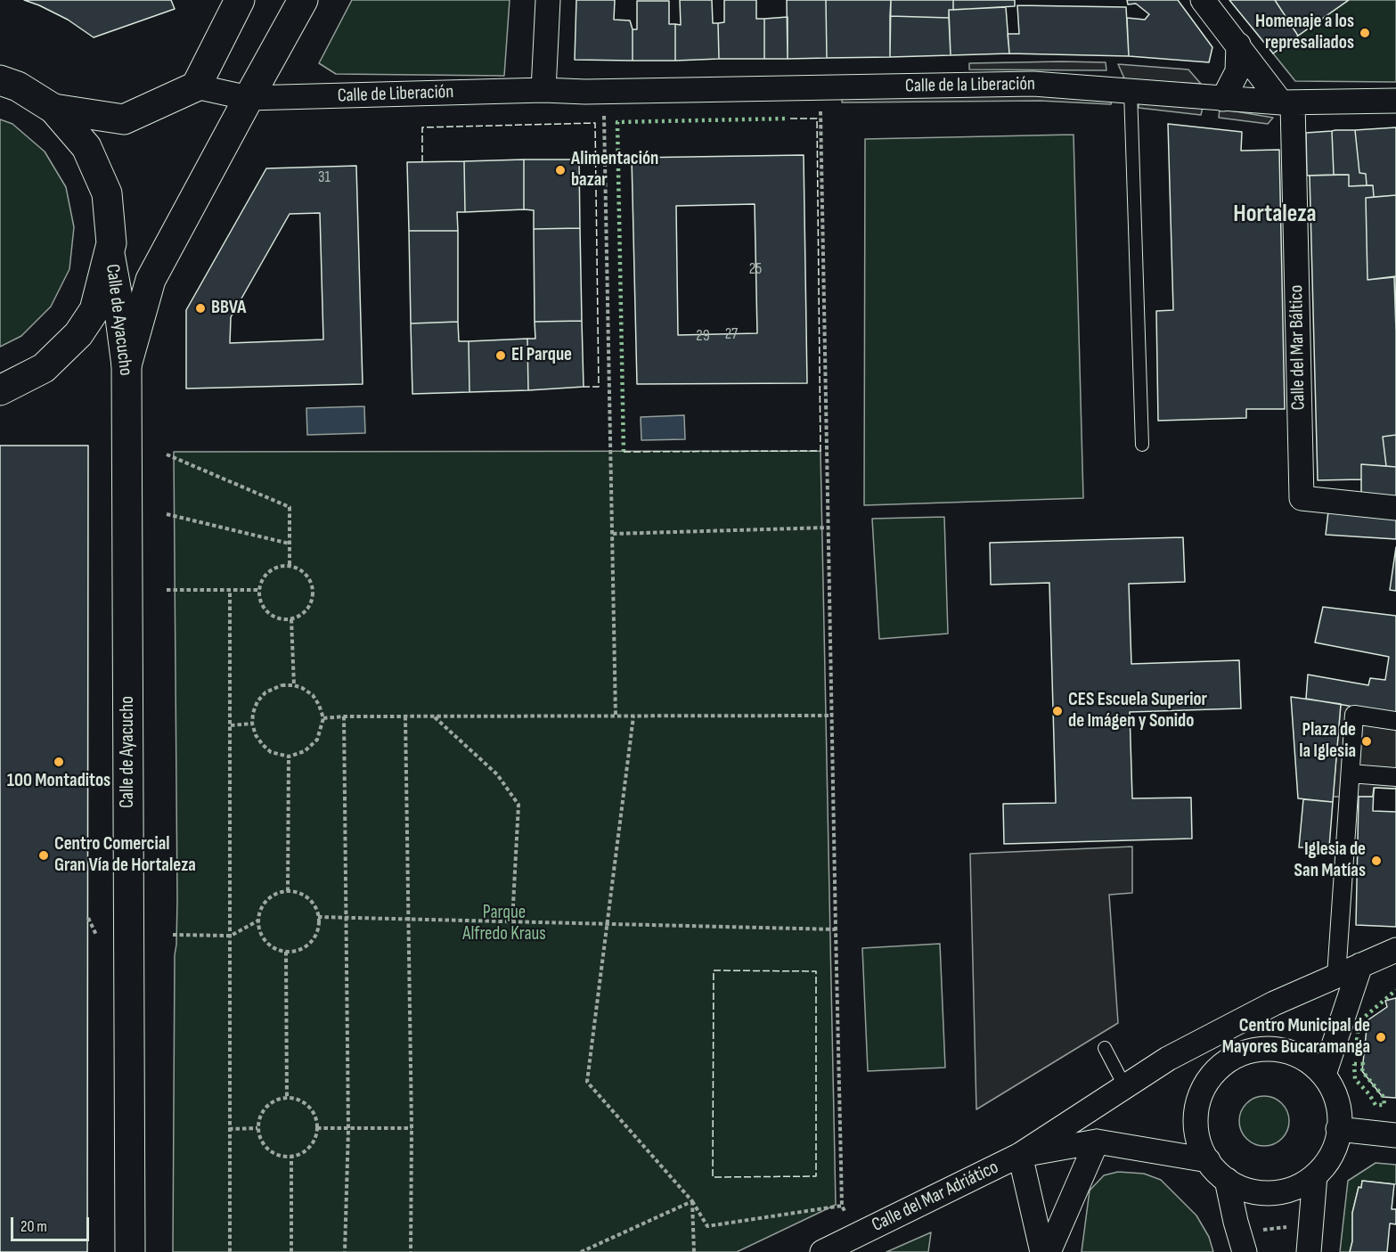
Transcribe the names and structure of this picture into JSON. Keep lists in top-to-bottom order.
{
  "streets": {
    "main road": ["Calle de Ayacucho"],
    "street": [
      "Calle de la Liberación",
      "Calle de Liberación",
      "Calle del Mar Báltico",
      "Calle del Mar Adriático"
    ]
  },
  "crossings": [
    ["Calle de la Liberación", "Calle de Liberación"],
    ["Calle de la Liberación", "Calle del Mar Báltico"]
  ],
  "districts": ["Hortaleza"],
  "parks": ["Parque Alfredo Kraus"],
  "places": [
    "Homenaje a los represaliados",
    "Alimentación bazar",
    "BBVA",
    "El Parque",
    "CES Escuela Superior de Imágen y Sonido",
    "Plaza de la Iglesia",
    "100 Montaditos",
    "Centro Comercial Gran Vía de Hortaleza",
    "Iglesia de San Matías",
    "Centro Municipal de Mayores Bucaramanga"
  ],
  "house_numbers": [
    "31",
    "25",
    "27",
    "29"
  ],
  "scale_bar": "20 m"
}
